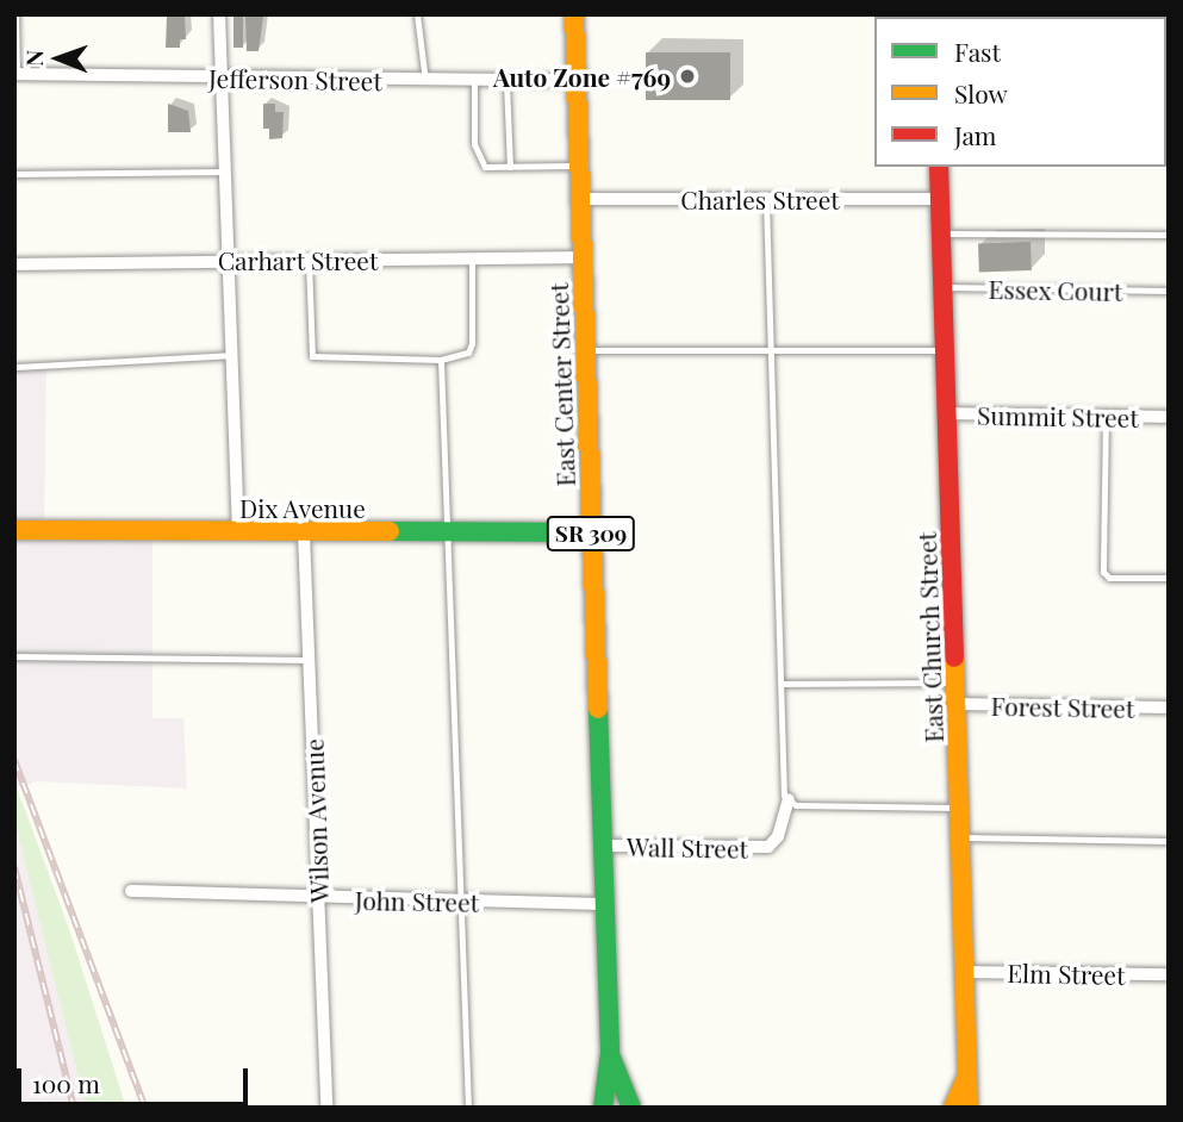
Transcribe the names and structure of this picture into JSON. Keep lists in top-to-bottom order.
{
  "streets": {
    "street": [
      "Jefferson Street",
      "Charles Street",
      "Carhart Street",
      "East Center Street",
      "Summit Street",
      "Dix Avenue",
      "SR 309",
      "East Church Street",
      "Forest Street",
      "Wilson Avenue",
      "Wall Street",
      "John Street",
      "Elm Street"
    ],
    "lane": ["Essex Court"]
  },
  "crossings": [
    ["Jefferson Street", "East Center Street"],
    ["Charles Street", "East Center Street"],
    ["Charles Street", "East Church Street"],
    ["Carhart Street", "East Center Street"],
    ["Essex Court", "East Church Street"],
    ["East Center Street", "Dix Avenue"],
    ["East Center Street", "Wall Street"],
    ["East Center Street", "John Street"],
    ["Summit Street", "East Church Street"],
    ["Dix Avenue", "Wilson Avenue"],
    ["East Church Street", "Forest Street"],
    ["East Church Street", "Elm Street"],
    ["Wilson Avenue", "John Street"]
  ],
  "places": ["Auto Zone #769"],
  "legend": ["Fast", "Slow", "Jam"],
  "scale_bar": "100 m",
  "north": "left"
}
